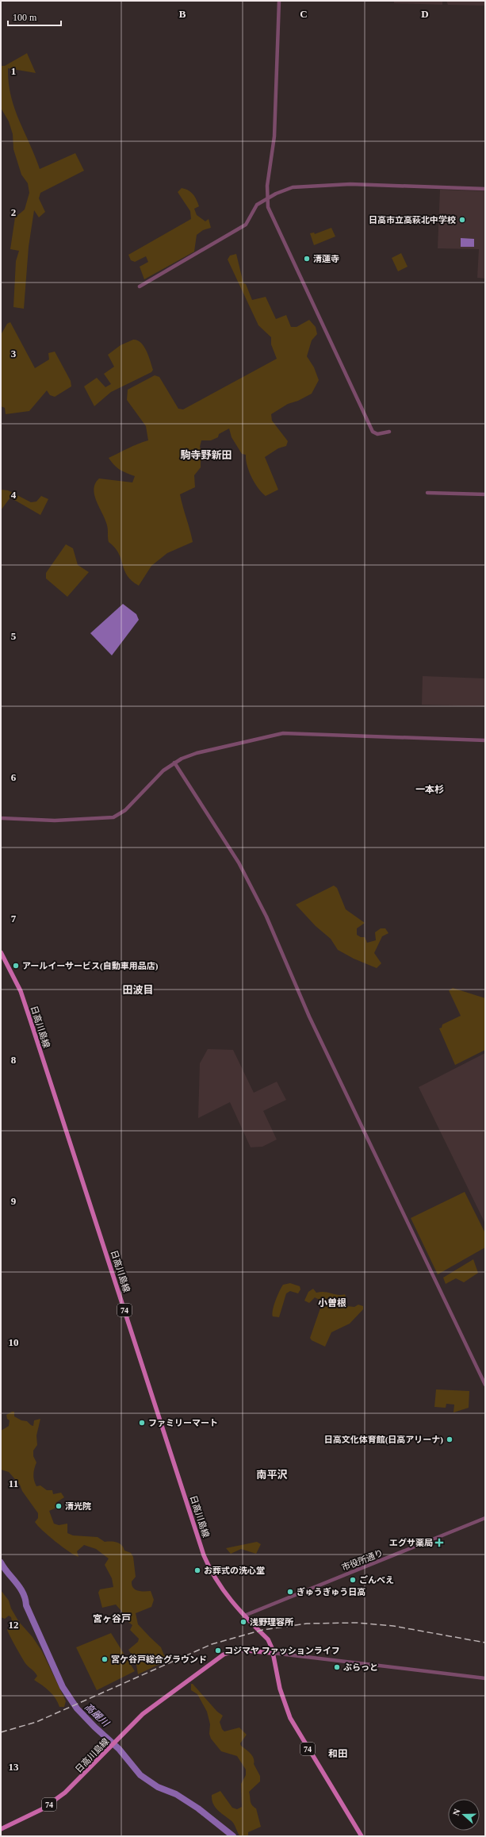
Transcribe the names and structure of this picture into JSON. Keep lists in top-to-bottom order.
{
  "streets": {
    "main road": ["日高川島線", "74"],
    "street": ["市役所通り"]
  },
  "crossings": [
    ["日高川島線", "市役所通り"]
  ],
  "districts": [
    "駒寺野新田",
    "一本杉",
    "田波目",
    "小曽根",
    "南平沢",
    "宮ヶ谷戸",
    "和田"
  ],
  "water": ["高麗川"],
  "places": {
    "other": [
      "日高市立高萩北中学校",
      "清蓮寺",
      "アールイーサービス(自動車用品店)",
      "ファミリーマート",
      "日高文化体育館(日高アリーナ)",
      "清光院",
      "お葬式の洗心堂",
      "ごんべえ",
      "ぎゅうぎゅう日高",
      "浅野理容所",
      "コジマヤ ファッションライフ",
      "宮ケ谷戸総合グラウンド",
      "ぶらっと"
    ],
    "health": ["エグサ薬局"]
  },
  "scale_bar": "100 m",
  "north": "left",
  "grid": {
    "columns": ["B", "C", "D"],
    "rows": [
      "1",
      "2",
      "3",
      "4",
      "5",
      "6",
      "7",
      "8",
      "9",
      "10",
      "11",
      "12",
      "13"
    ]
  }
}
